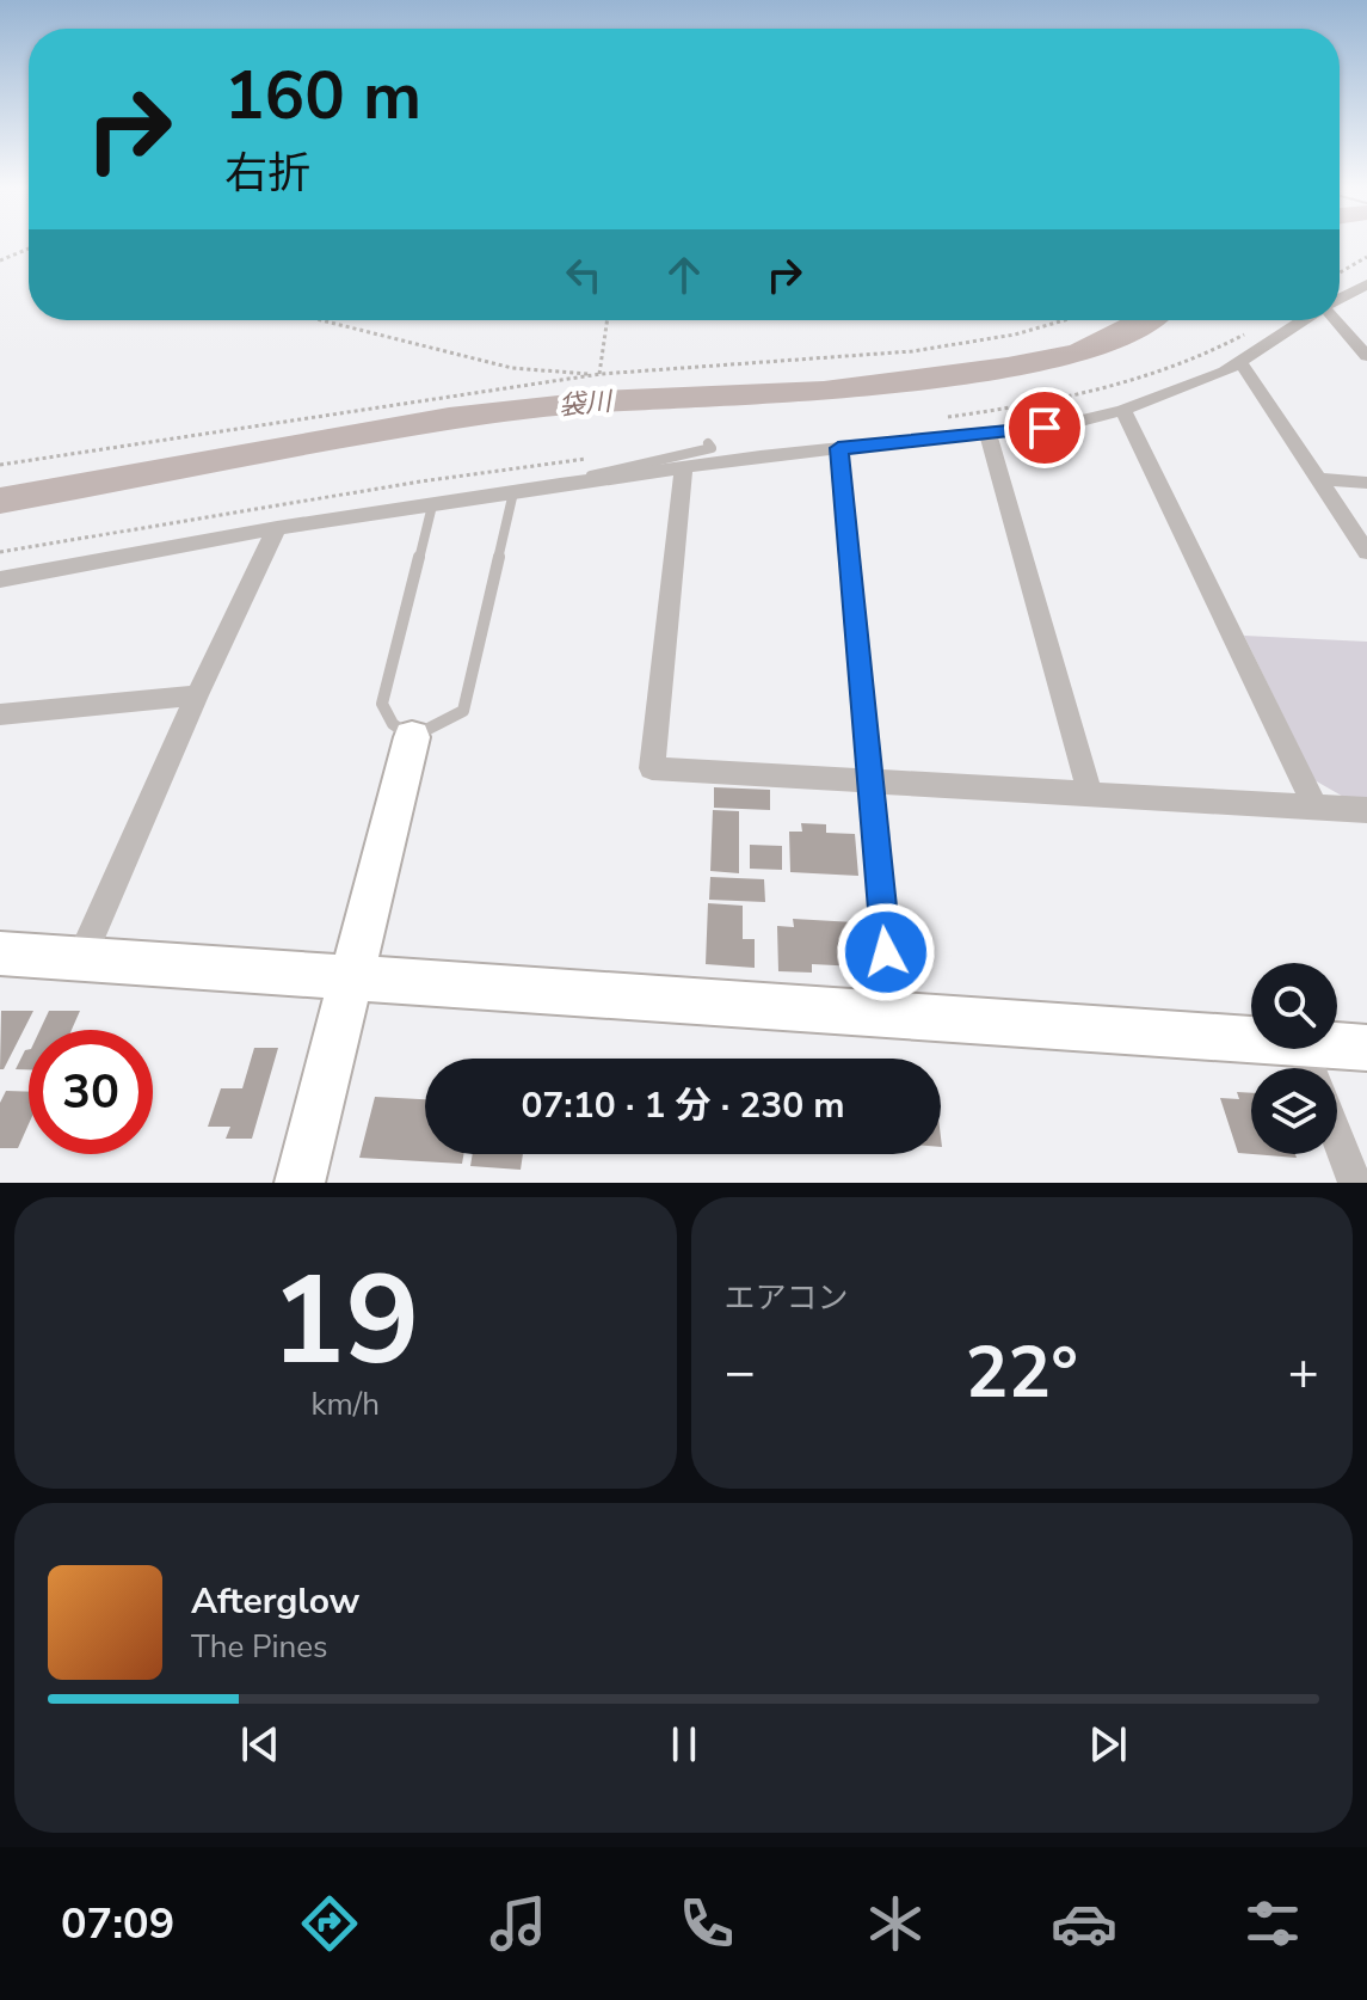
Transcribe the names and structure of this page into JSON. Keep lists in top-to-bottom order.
{
  "water": ["袋川"],
  "page": {
    "turn": ["160 m", "右折"],
    "limit": "30",
    "trip": "07:10 · 1 分 · 230 m",
    "tile": [
      ["19", "km/h"],
      "エアコン"
    ],
    "heat": ["−", "22°", "+"],
    "song": ["Afterglow", "The Pines"],
    "tabs": "07:09"
  }
}
